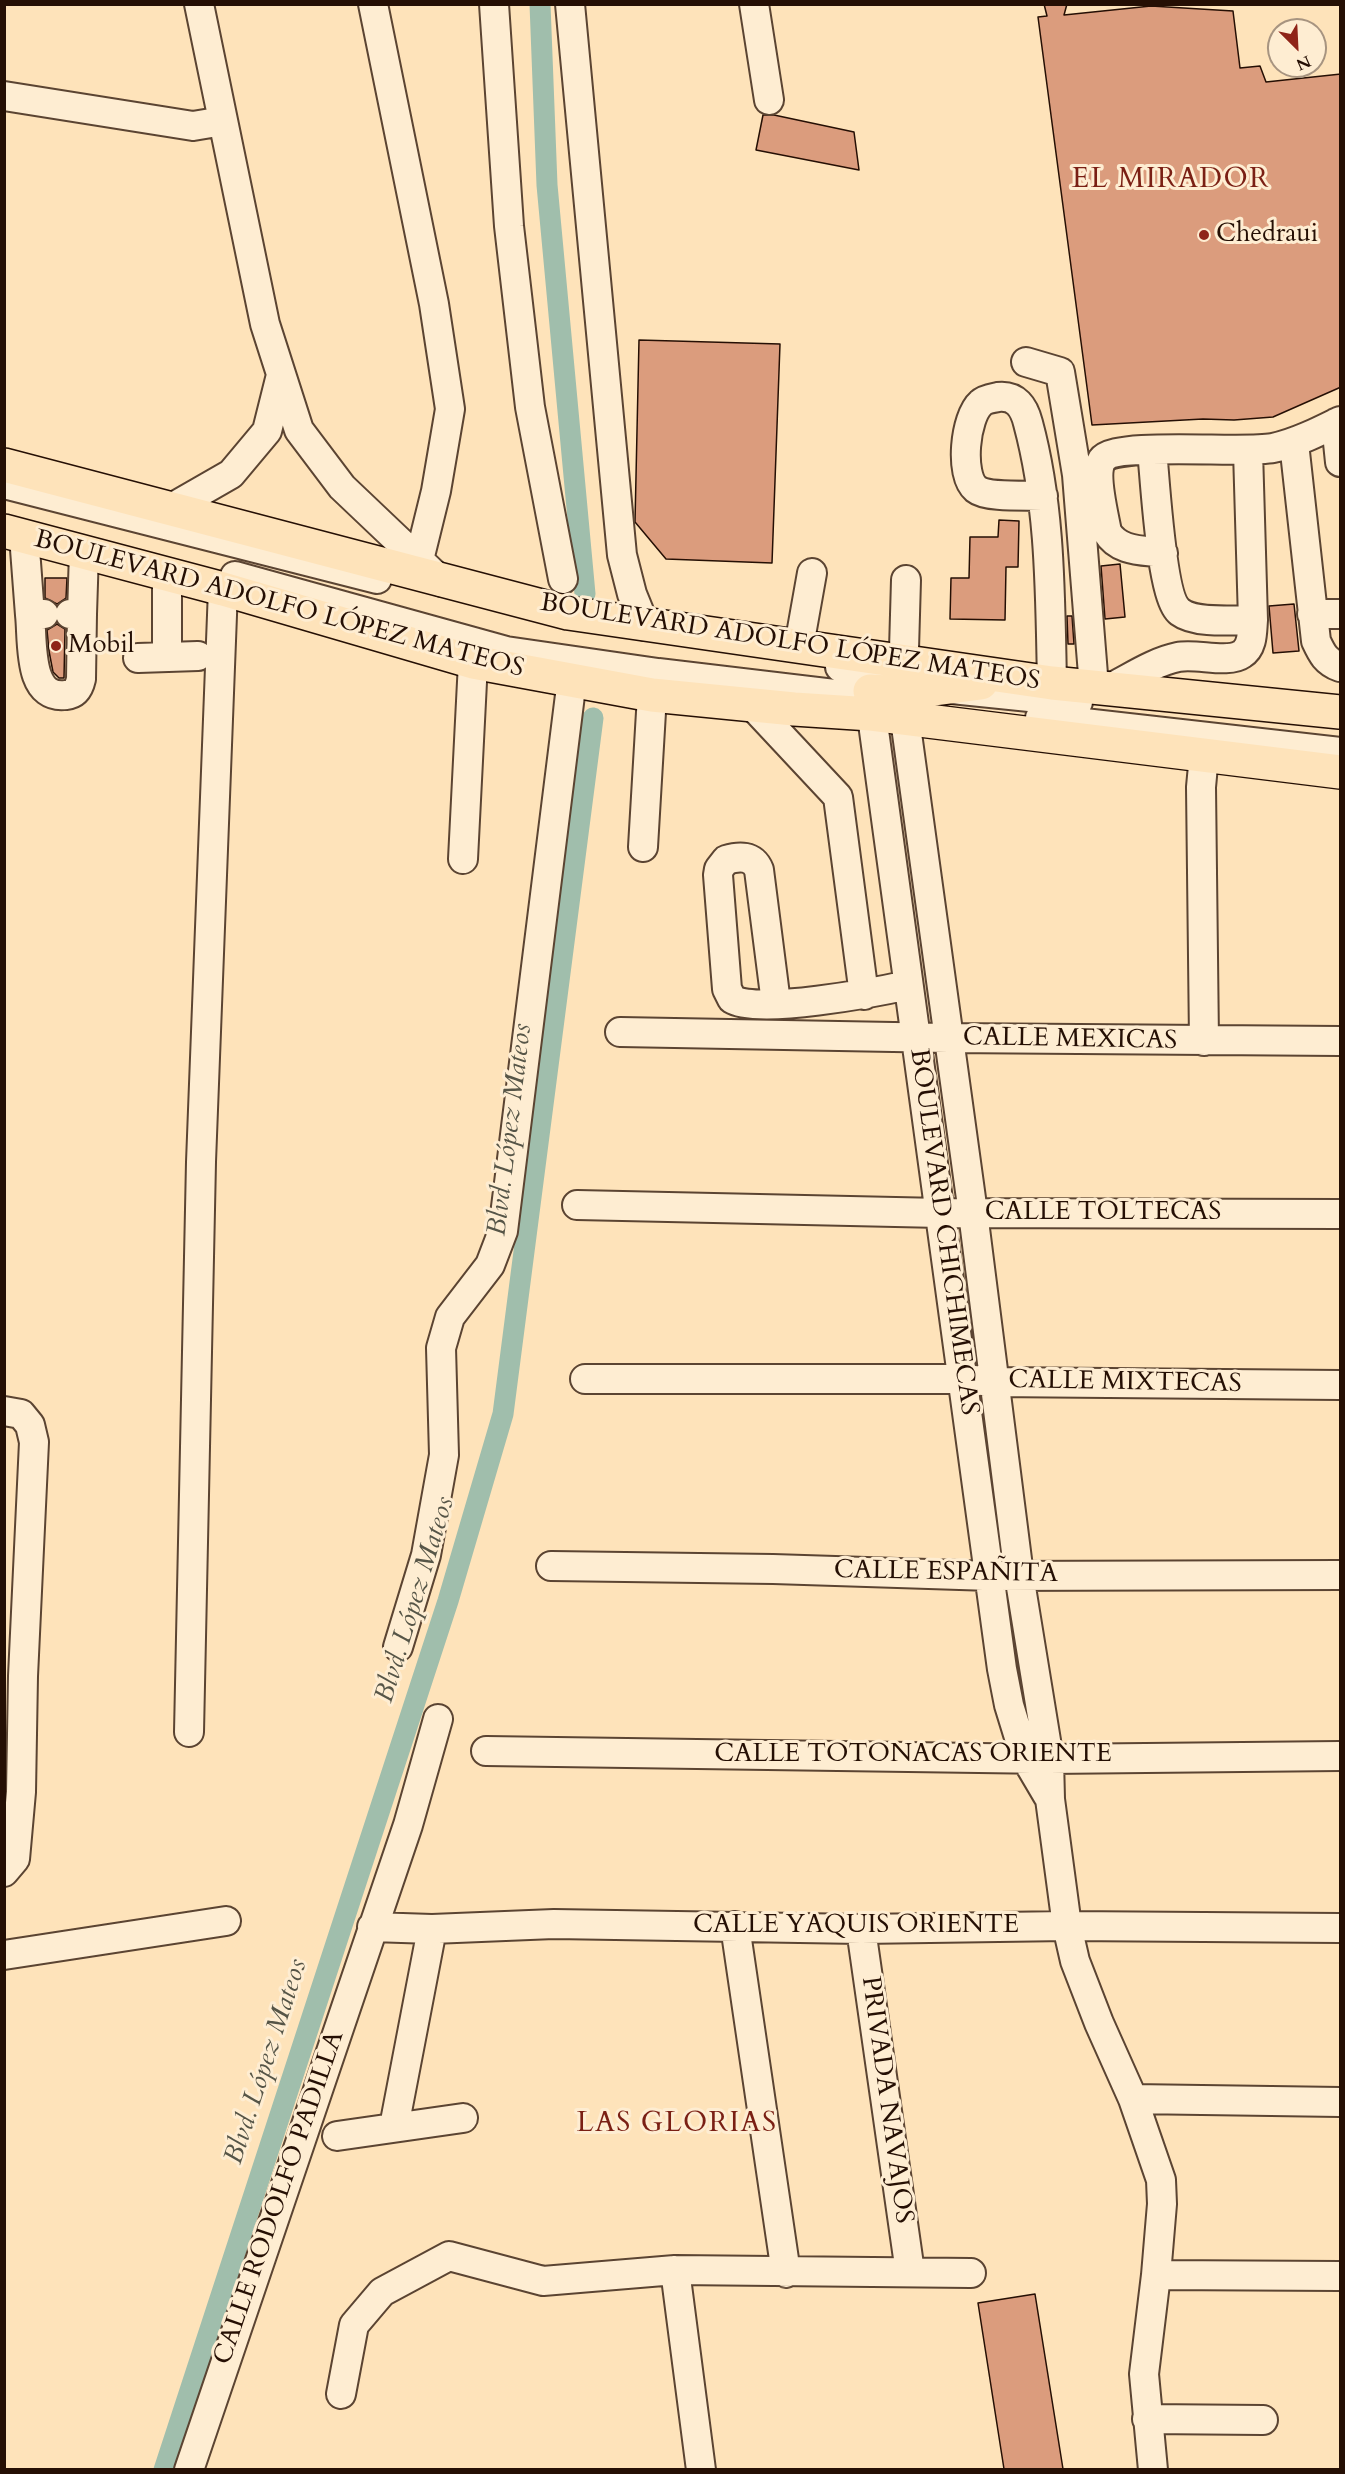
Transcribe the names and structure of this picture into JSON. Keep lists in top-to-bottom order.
{
  "streets": {
    "main road": ["BOULEVARD ADOLFO LÓPEZ MATEOS"],
    "street": [
      "CALLE MEXICAS",
      "CALLE TOLTECAS",
      "BOULEVARD CHICHIMECAS",
      "CALLE MIXTECAS",
      "CALLE ESPAÑITA",
      "CALLE TOTONACAS ORIENTE",
      "CALLE YAQUIS ORIENTE",
      "PRIVADA NAVAJOS",
      "CALLE RODOLFO PADILLA"
    ]
  },
  "crossings": [
    ["BOULEVARD ADOLFO LÓPEZ MATEOS", "BOULEVARD CHICHIMECAS"],
    ["CALLE MEXICAS", "BOULEVARD CHICHIMECAS"],
    ["CALLE TOLTECAS", "BOULEVARD CHICHIMECAS"],
    ["BOULEVARD CHICHIMECAS", "CALLE MIXTECAS"],
    ["BOULEVARD CHICHIMECAS", "CALLE ESPAÑITA"],
    ["BOULEVARD CHICHIMECAS", "CALLE TOTONACAS ORIENTE"],
    ["BOULEVARD CHICHIMECAS", "CALLE YAQUIS ORIENTE"],
    ["CALLE YAQUIS ORIENTE", "PRIVADA NAVAJOS"],
    ["CALLE YAQUIS ORIENTE", "CALLE RODOLFO PADILLA"]
  ],
  "districts": ["EL MIRADOR", "LAS GLORIAS"],
  "water": ["Blvd. López Mateos"],
  "places": ["Chedraui", "Mobil"],
  "north": "bottom right"
}
